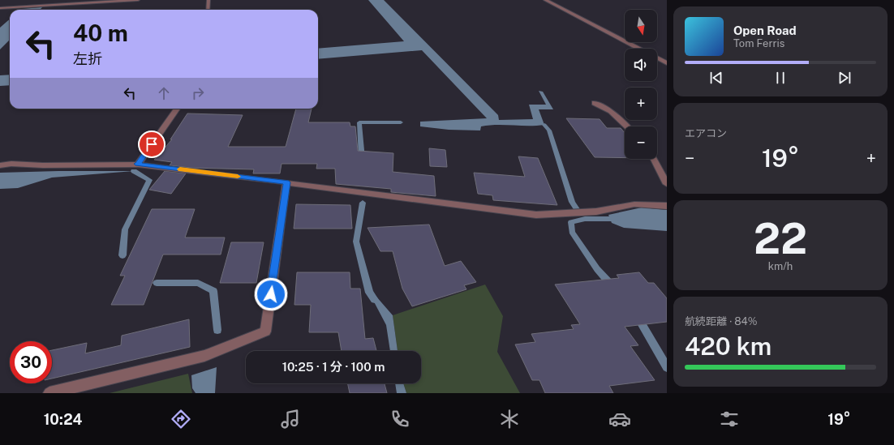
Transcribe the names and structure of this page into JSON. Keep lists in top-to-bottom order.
{
  "north": "bottom",
  "page": {
    "map_buttons": ["+", "−"],
    "turn": ["40 m", "左折"],
    "song": ["Open Road", "Tom Ferris"],
    "tile": [
      "エアコン",
      ["22", "km/h"],
      ["航続距離 · 84%", "420 km"]
    ],
    "heat": ["−", "19°", "+"],
    "limit": "30",
    "trip": "10:25 · 1 分 · 100 m",
    "tabs": ["10:24", "19°"]
  }
}
